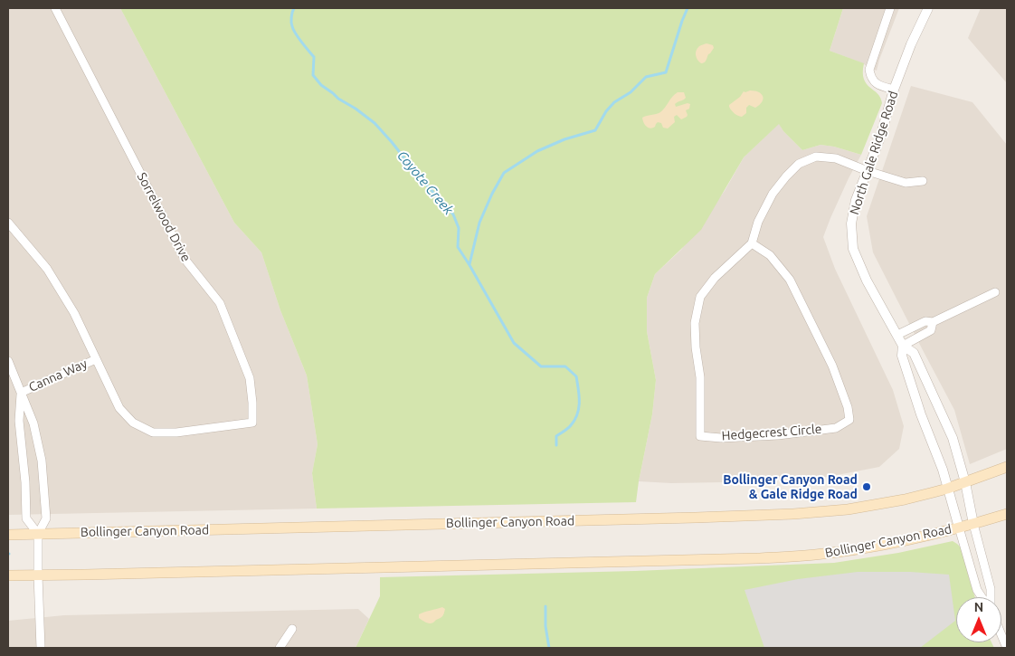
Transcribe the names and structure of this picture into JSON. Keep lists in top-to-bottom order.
{
  "streets": {
    "main road": ["Bollinger Canyon Road"],
    "street": [
      "North Gale Ridge Road",
      "Sorrelwood Drive",
      "Canna Way",
      "Hedgecrest Circle"
    ]
  },
  "crossings": [
    ["North Gale Ridge Road", "Bollinger Canyon Road"],
    ["Sorrelwood Drive", "Canna Way"]
  ],
  "water": ["Coyote Creek"],
  "places": ["Bollinger Canyon Road & Gale Ridge Road"],
  "north": "top"
}
